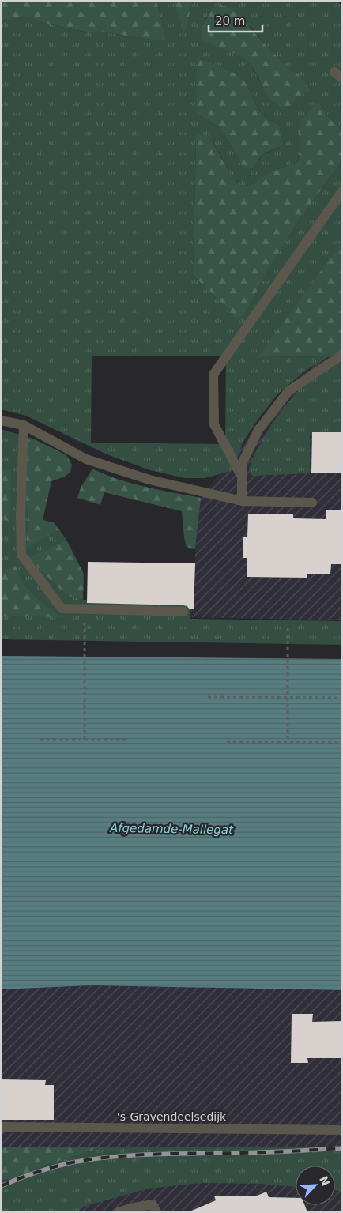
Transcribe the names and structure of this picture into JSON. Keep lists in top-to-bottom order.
{
  "streets": {
    "street": ["'s-Gravendeelsedijk"]
  },
  "water": ["Afgedamde-Mallegat"],
  "scale_bar": "20 m",
  "north": "top right"
}
